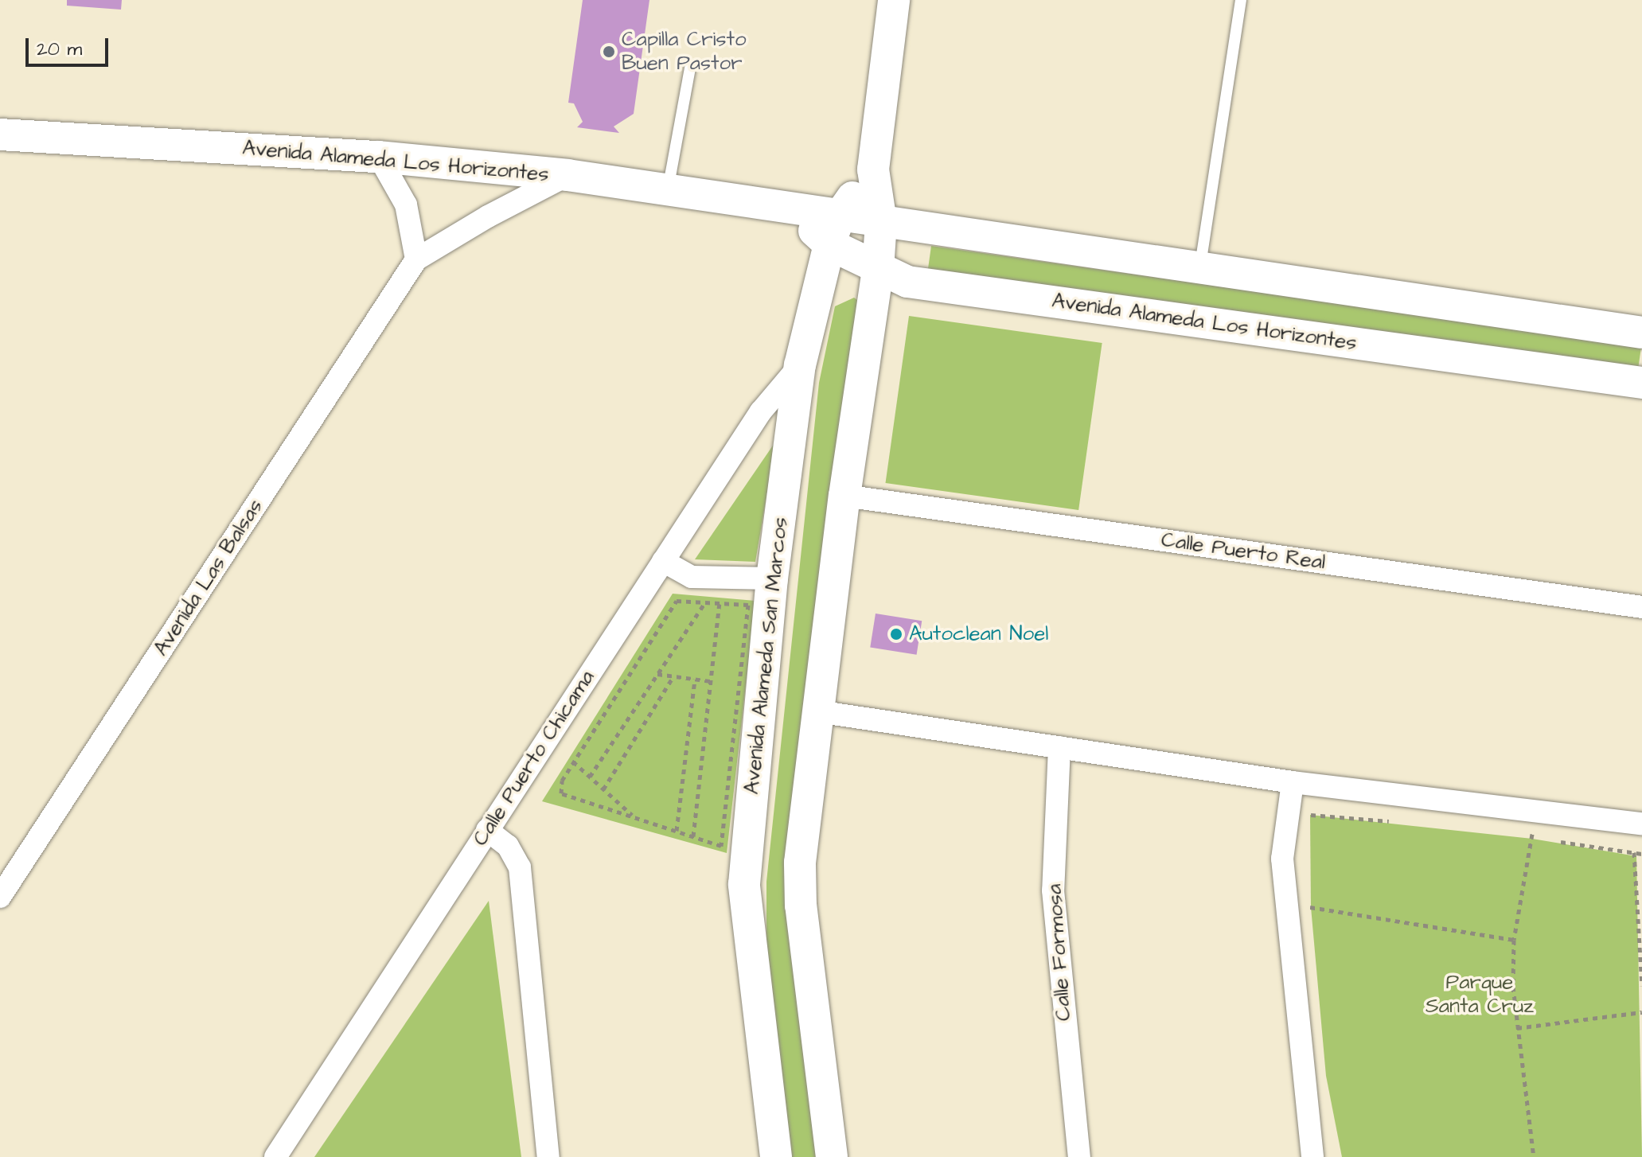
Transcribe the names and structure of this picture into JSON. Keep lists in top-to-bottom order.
{
  "streets": {
    "main road": ["Avenida Alameda Los Horizontes", "Avenida Alameda San Marcos"],
    "street": [
      "Calle Puerto Real",
      "Avenida Las Balsas",
      "Calle Puerto Chicama",
      "Calle Formosa"
    ]
  },
  "crossings": [
    ["Avenida Alameda Los Horizontes", "Avenida Las Balsas"],
    ["Avenida Alameda Los Horizontes", "Avenida Alameda San Marcos"],
    ["Calle Puerto Real", "Avenida Alameda San Marcos"],
    ["Avenida Alameda San Marcos", "Calle Puerto Chicama"]
  ],
  "parks": ["Parque Santa Cruz"],
  "places": ["Capilla Cristo Buen Pastor", "Autoclean Noel"],
  "scale_bar": "20 m"
}
